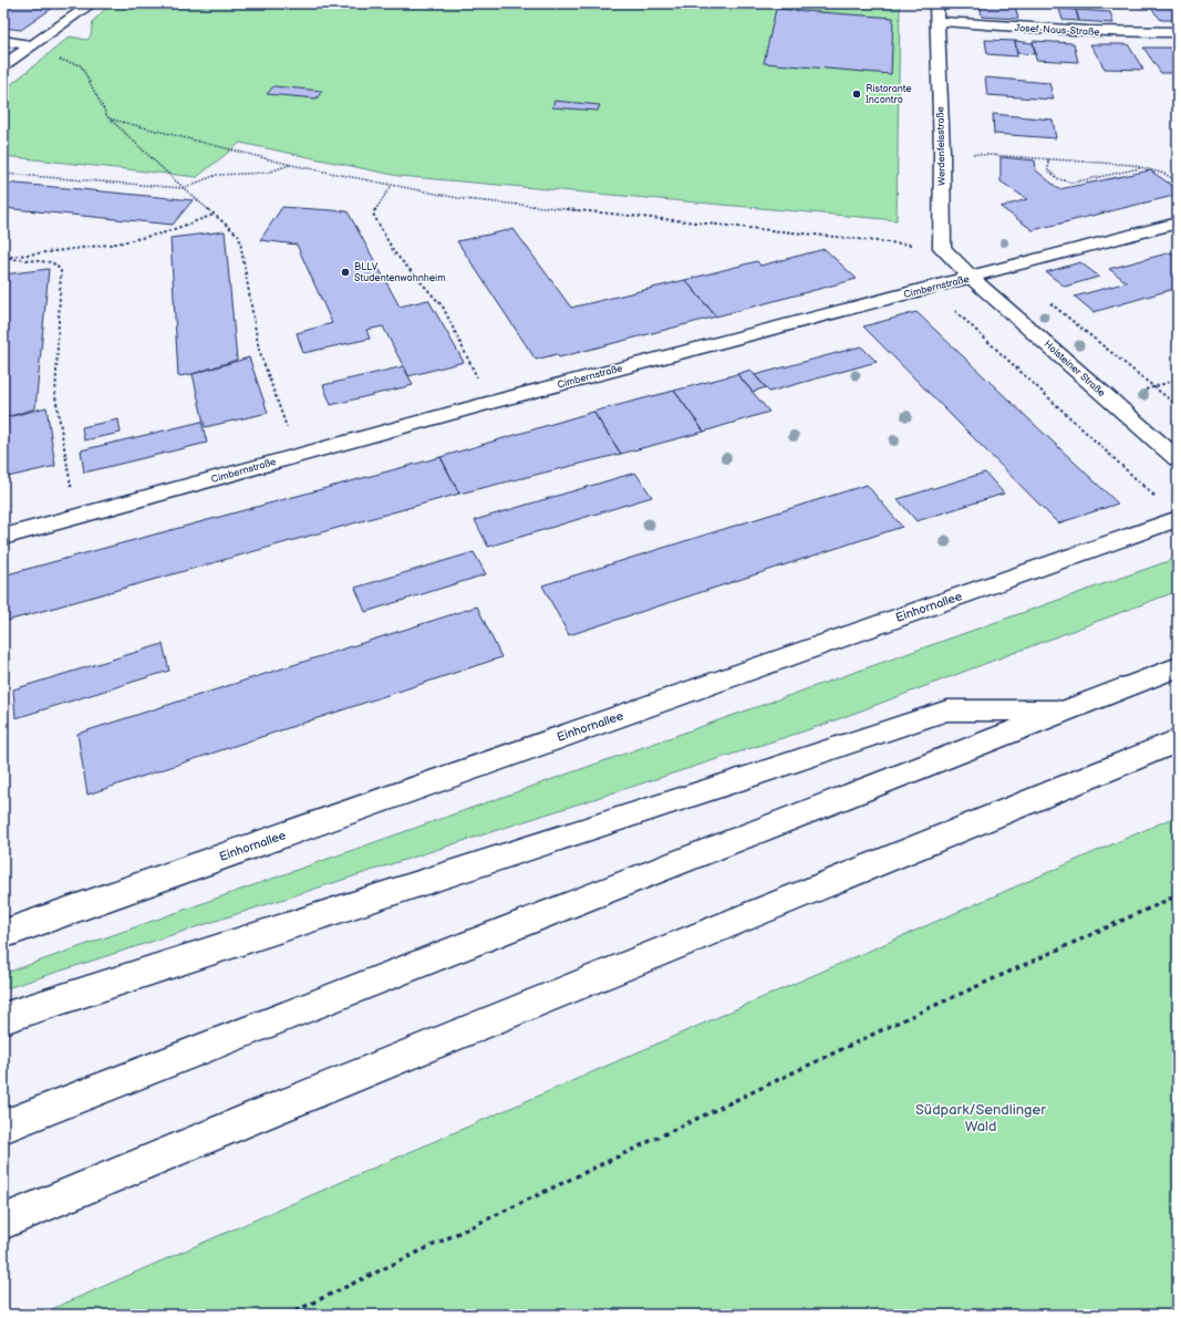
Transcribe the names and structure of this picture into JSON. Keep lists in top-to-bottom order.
{
  "streets": {
    "main road": [
      "Josef-Naus-Straße",
      "Werdenfelsstraße",
      "Cimbernstraße",
      "Holsteiner Straße",
      "Einhornallee"
    ]
  },
  "crossings": [
    ["Josef-Naus-Straße", "Werdenfelsstraße"],
    ["Cimbernstraße", "Holsteiner Straße"]
  ],
  "parks": ["Südpark/Sendlinger Wald"],
  "places": ["Ristorante Incontro", "BLLV Studentenwohnheim"]
}
